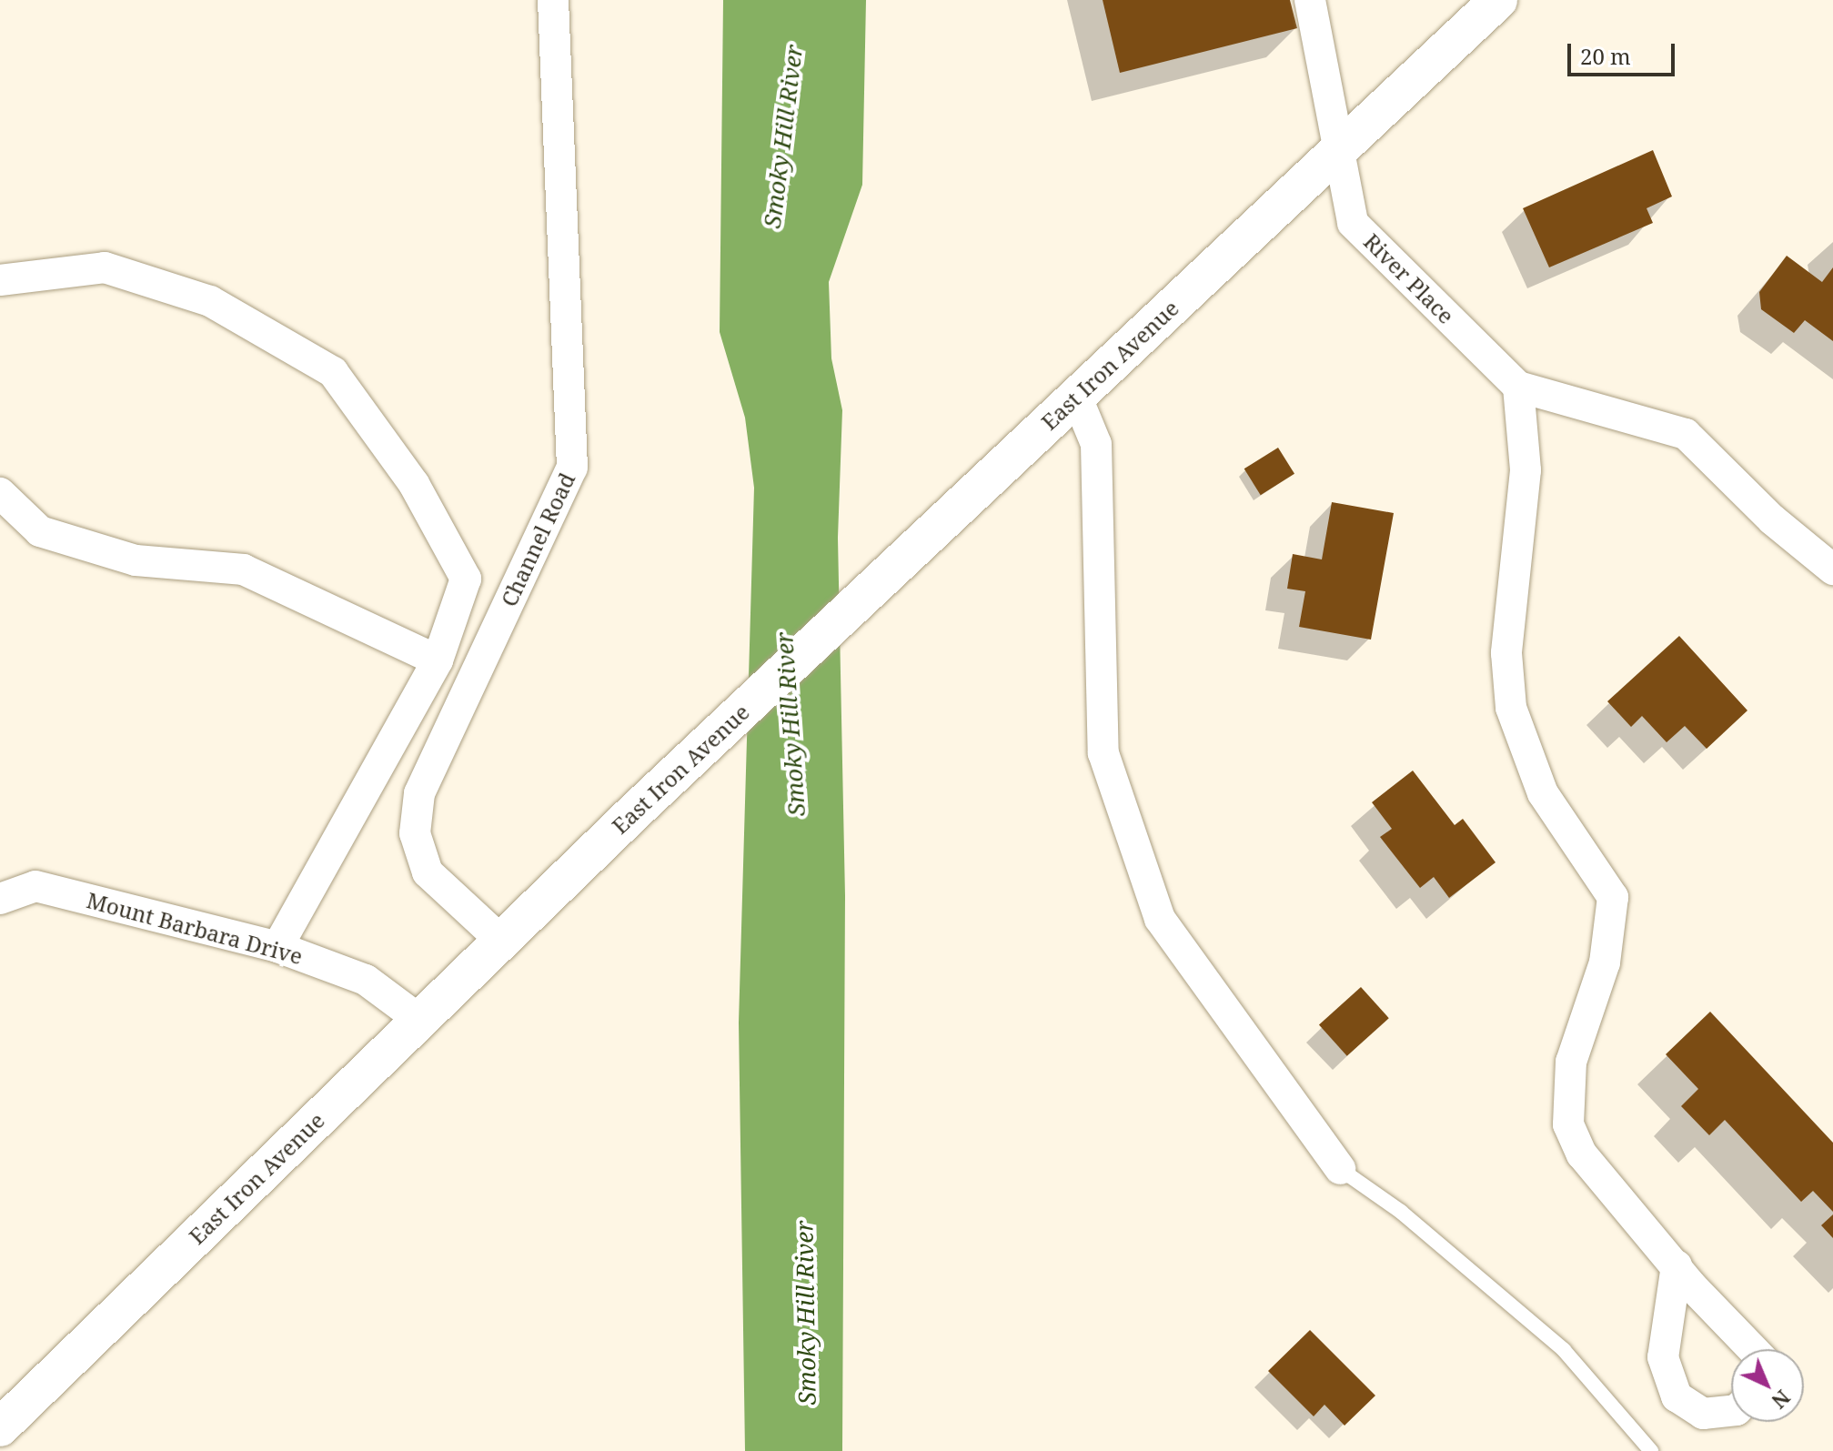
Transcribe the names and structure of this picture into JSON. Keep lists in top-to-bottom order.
{
  "streets": {
    "street": [
      "River Place",
      "East Iron Avenue",
      "Channel Road",
      "Mount Barbara Drive"
    ]
  },
  "crossings": [
    ["River Place", "East Iron Avenue"],
    ["East Iron Avenue", "Channel Road"],
    ["East Iron Avenue", "Mount Barbara Drive"]
  ],
  "water": ["Smoky Hill River"],
  "scale_bar": "20 m",
  "north": "bottom right"
}
